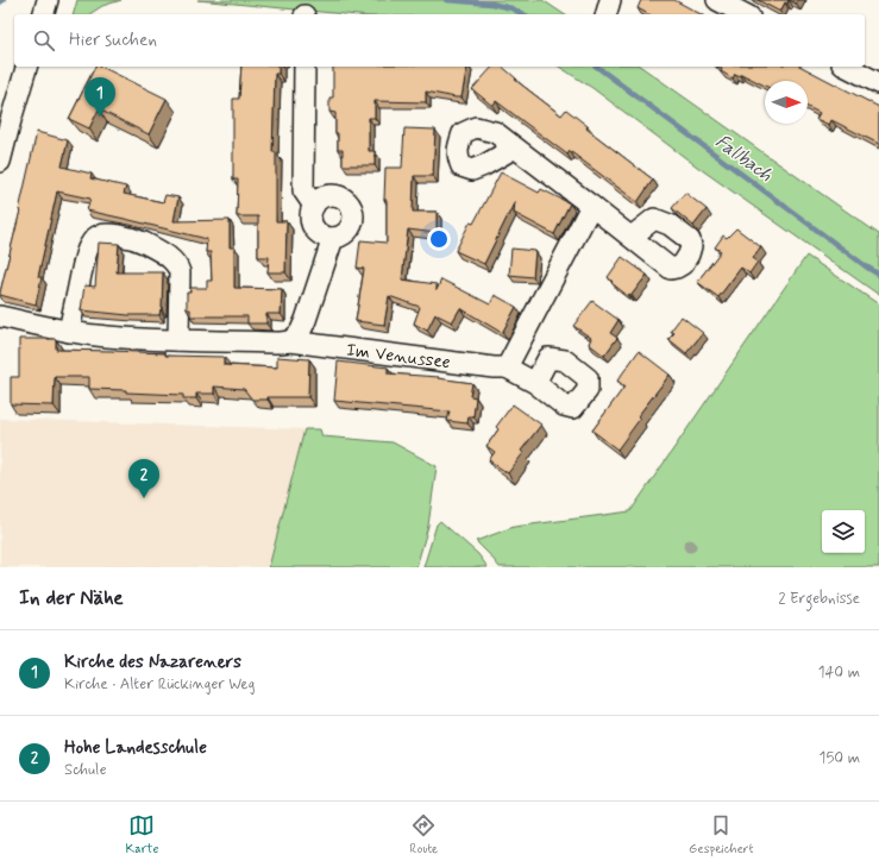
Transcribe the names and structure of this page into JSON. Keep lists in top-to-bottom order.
{
  "streets": {
    "street": ["Im Venussee"]
  },
  "water": ["Fallbach"],
  "north": "right",
  "page": {
    "search": "Hier suchen",
    "pins": ["1", "2"],
    "heading": ["In der Nähe", "2 Ergebnisse"],
    "list": [
      {
        "mark": "1",
        "name": "Kirche des Nazareners",
        "note": "Kirche · Alter Rückinger Weg",
        "value": "140 m"
      },
      {
        "mark": "2",
        "name": "Hohe Landesschule",
        "note": "Schule",
        "value": "150 m"
      }
    ],
    "nav": ["Karte", "Route", "Gespeichert"]
  }
}
